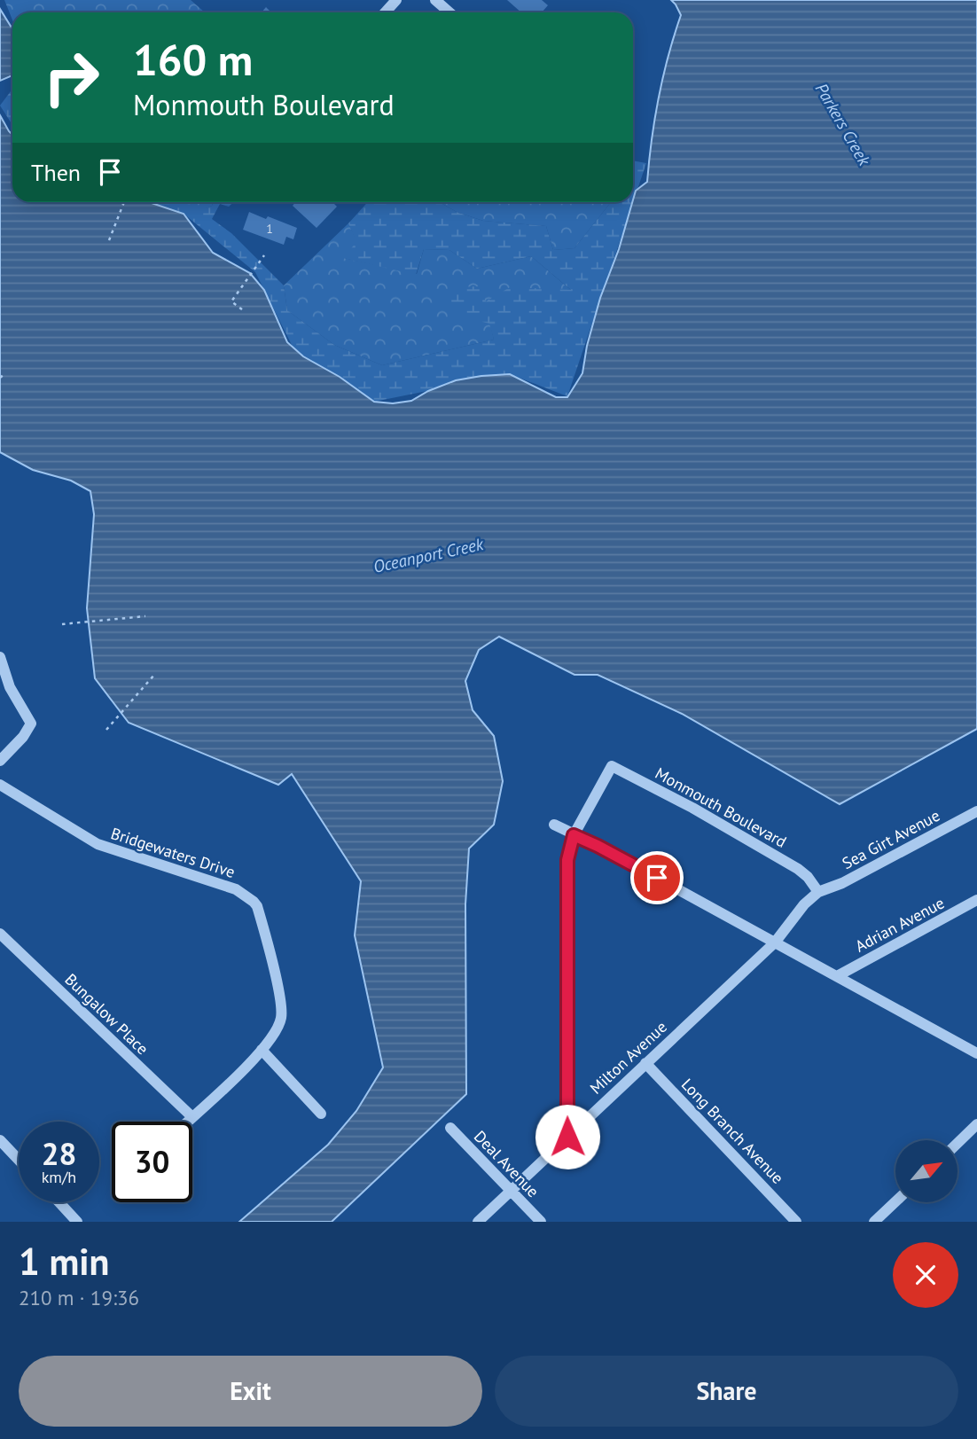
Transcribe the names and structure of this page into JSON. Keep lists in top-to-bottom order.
{
  "streets": {
    "street": [
      "Monmouth Boulevard",
      "Sea Girt Avenue",
      "Bridgewaters Drive",
      "Adrian Avenue",
      "Bungalow Place",
      "Milton Avenue",
      "Long Branch Avenue",
      "Deal Avenue"
    ]
  },
  "crossings": [
    ["Monmouth Boulevard", "Sea Girt Avenue"],
    ["Bridgewaters Drive", "Bungalow Place"],
    ["Milton Avenue", "Long Branch Avenue"],
    ["Milton Avenue", "Deal Avenue"]
  ],
  "water": ["Parkers Creek", "Oceanport Creek"],
  "house_numbers": ["1"],
  "north": "top right",
  "page": {
    "turn": ["160 m", "Monmouth Boulevard"],
    "then": "Then",
    "speed": "28 km/h",
    "limit": "30",
    "heading": ["1 min", "210 m · 19:36"],
    "buttons": ["Exit", "Share"]
  }
}
